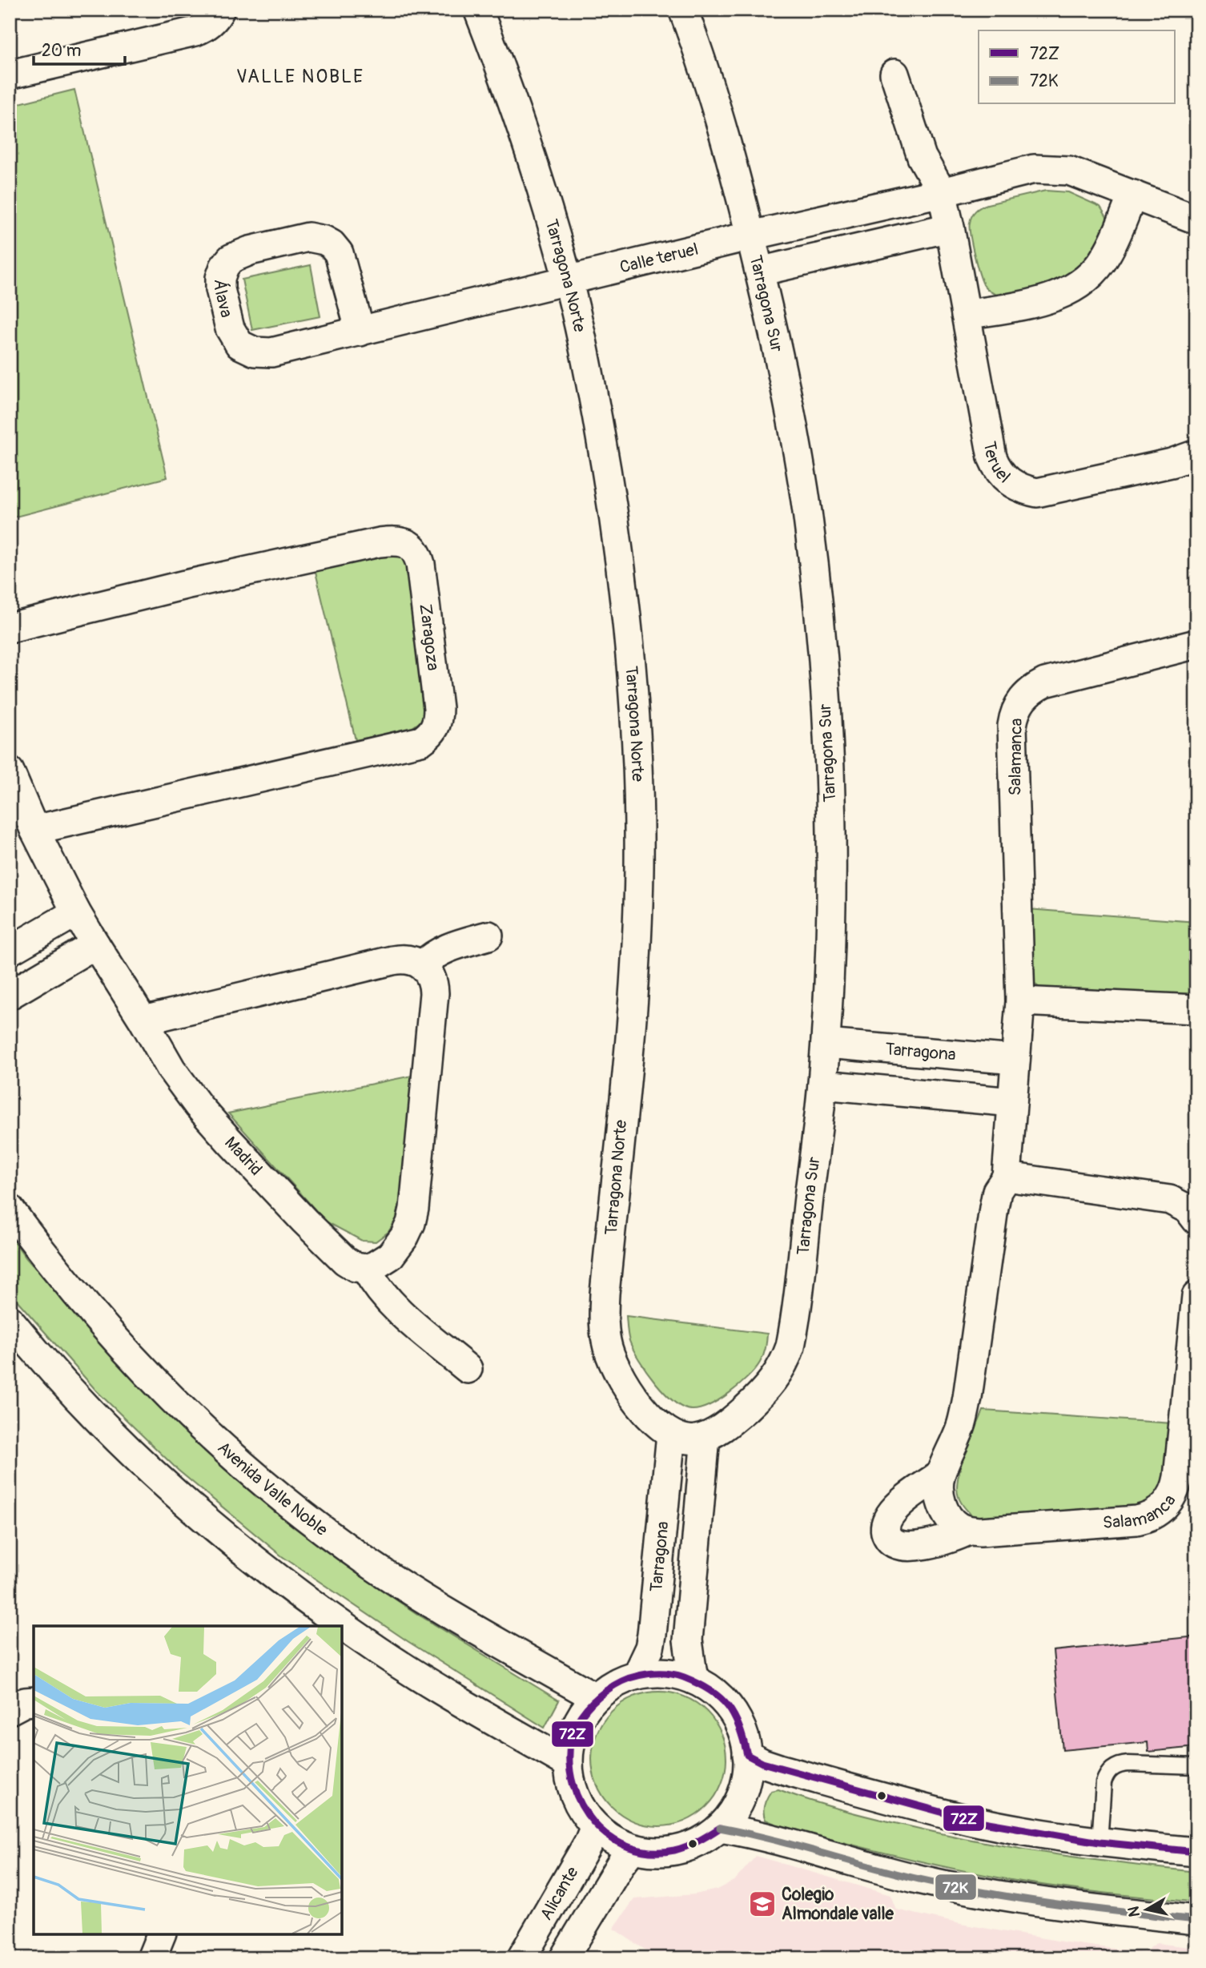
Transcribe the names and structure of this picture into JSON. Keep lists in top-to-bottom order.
{
  "streets": {
    "street": [
      "Calle teruel",
      "Tarragona Norte",
      "Álava",
      "Tarragona Sur",
      "Teruel",
      "Zaragoza",
      "Salamanca",
      "Tarragona",
      "Madrid",
      "Avenida Valle Noble",
      "Alicante"
    ]
  },
  "crossings": [
    ["Calle teruel", "Tarragona Norte"],
    ["Calle teruel", "Álava"],
    ["Calle teruel", "Tarragona Sur"],
    ["Tarragona Norte", "Álava"],
    ["Tarragona Norte", "Tarragona"],
    ["Tarragona Sur", "Tarragona"],
    ["Salamanca", "Tarragona"],
    ["Tarragona", "Avenida Valle Noble"],
    ["Tarragona", "Alicante"],
    ["Avenida Valle Noble", "Alicante"]
  ],
  "districts": ["VALLE NOBLE"],
  "places": {
    "school or university": ["Colegio Almondale valle"]
  },
  "lines": ["transit line 72Z", "transit line 72K"],
  "legend": ["72Z", "72K"],
  "scale_bar": "20 m",
  "north": "left"
}
